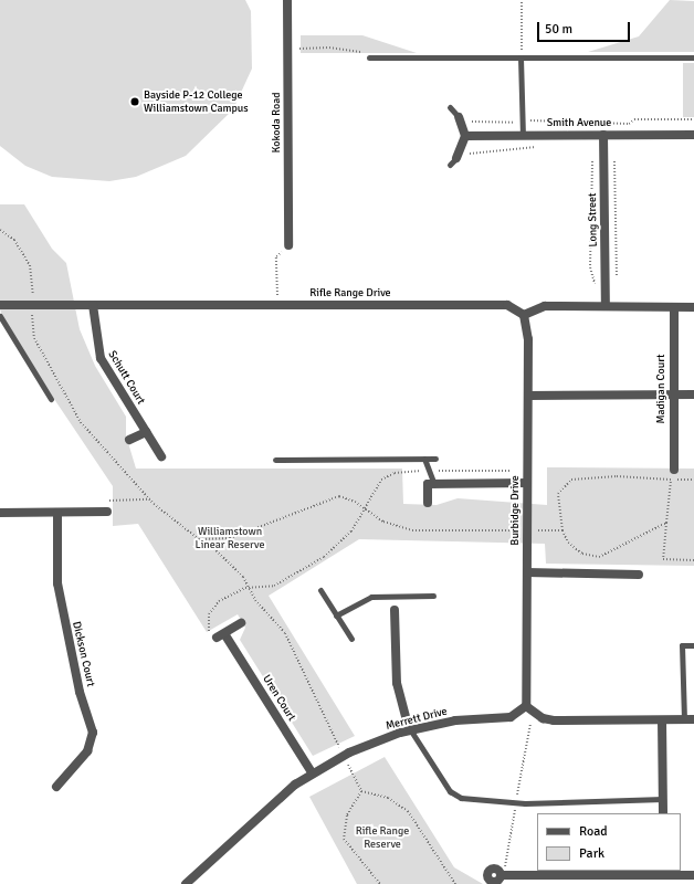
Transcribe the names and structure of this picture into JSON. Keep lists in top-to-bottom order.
{
  "streets": {
    "street": [
      "Kokoda Road",
      "Smith Avenue",
      "Long Street",
      "Rifle Range Drive",
      "Schutt Court",
      "Madigan Court",
      "Burbidge Drive",
      "Dickson Court",
      "Uren Court",
      "Merrett Drive"
    ]
  },
  "crossings": [
    ["Smith Avenue", "Long Street"],
    ["Rifle Range Drive", "Schutt Court"],
    ["Rifle Range Drive", "Burbidge Drive"],
    ["Burbidge Drive", "Merrett Drive"],
    ["Uren Court", "Merrett Drive"]
  ],
  "parks": ["Williamstown Linear Reserve", "Rifle Range Reserve"],
  "places": ["Bayside P-12 College Williamstown Campus"],
  "legend": ["Road", "Park"],
  "scale_bar": "50 m"
}
